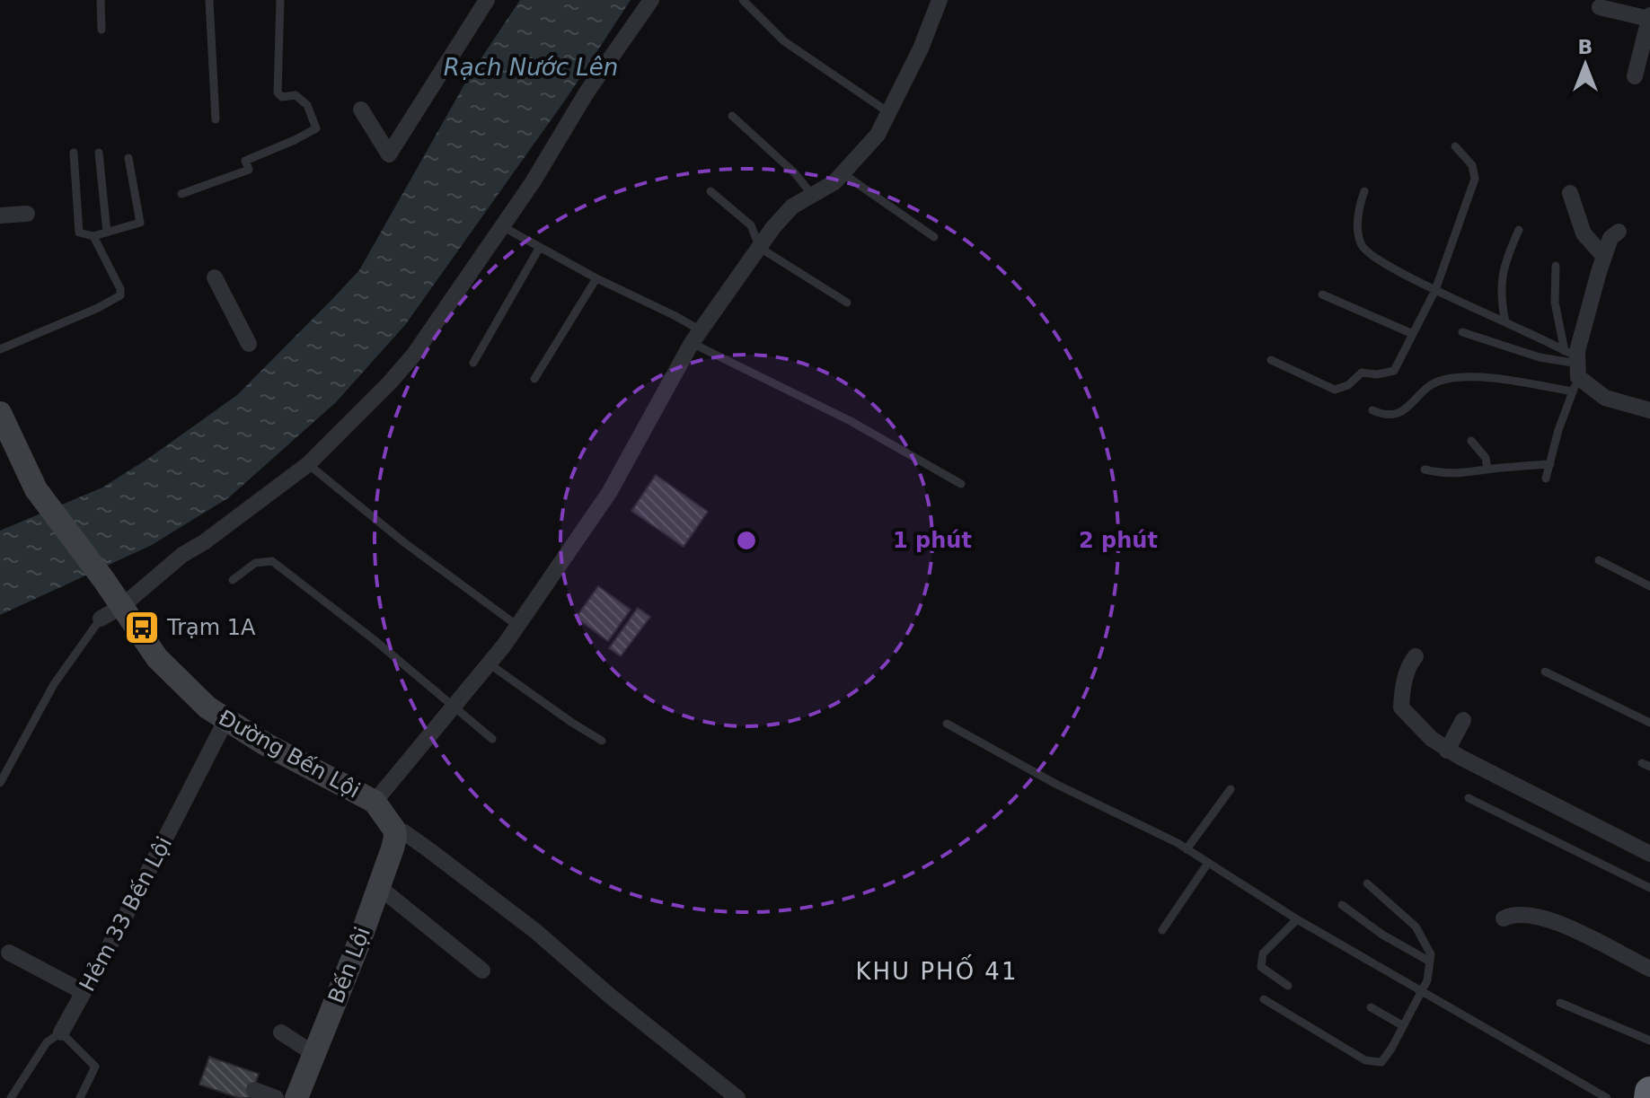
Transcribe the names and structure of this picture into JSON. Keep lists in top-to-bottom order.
{
  "streets": {
    "street": ["Đường Bến Lội", "Hẻm 33 Bến Lội", "Bến Lội"]
  },
  "crossings": [
    ["Đường Bến Lội", "Hẻm 33 Bến Lội"],
    ["Đường Bến Lội", "Bến Lội"]
  ],
  "districts": ["KHU PHỐ 41"],
  "water": ["Rạch Nước Lên"],
  "places": {
    "bus stop": ["Trạm 1A"]
  },
  "north": "top",
  "rings": ["1 phút", "2 phút"]
}
